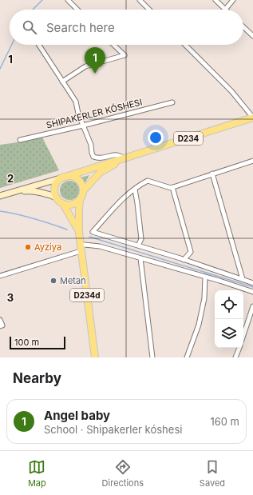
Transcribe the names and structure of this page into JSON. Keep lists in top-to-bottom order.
{
  "streets": {
    "main road": ["D234", "D234d"],
    "street": ["SHIPAKERLER KÓSHESI"]
  },
  "crossings": [
    ["D234", "D234d"]
  ],
  "places": ["Ayziya", "Metan"],
  "scale_bar": "100 m",
  "page": {
    "search": "Search here",
    "pins": "1",
    "scale": "100 m",
    "heading": "Nearby",
    "list": [
      {
        "mark": "1",
        "name": "Angel baby",
        "note": "School · Shipakerler kóshesi",
        "value": "160 m"
      }
    ],
    "nav": ["Map", "Directions", "Saved"]
  },
  "grid": {
    "rows": ["1", "2", "3"]
  }
}
